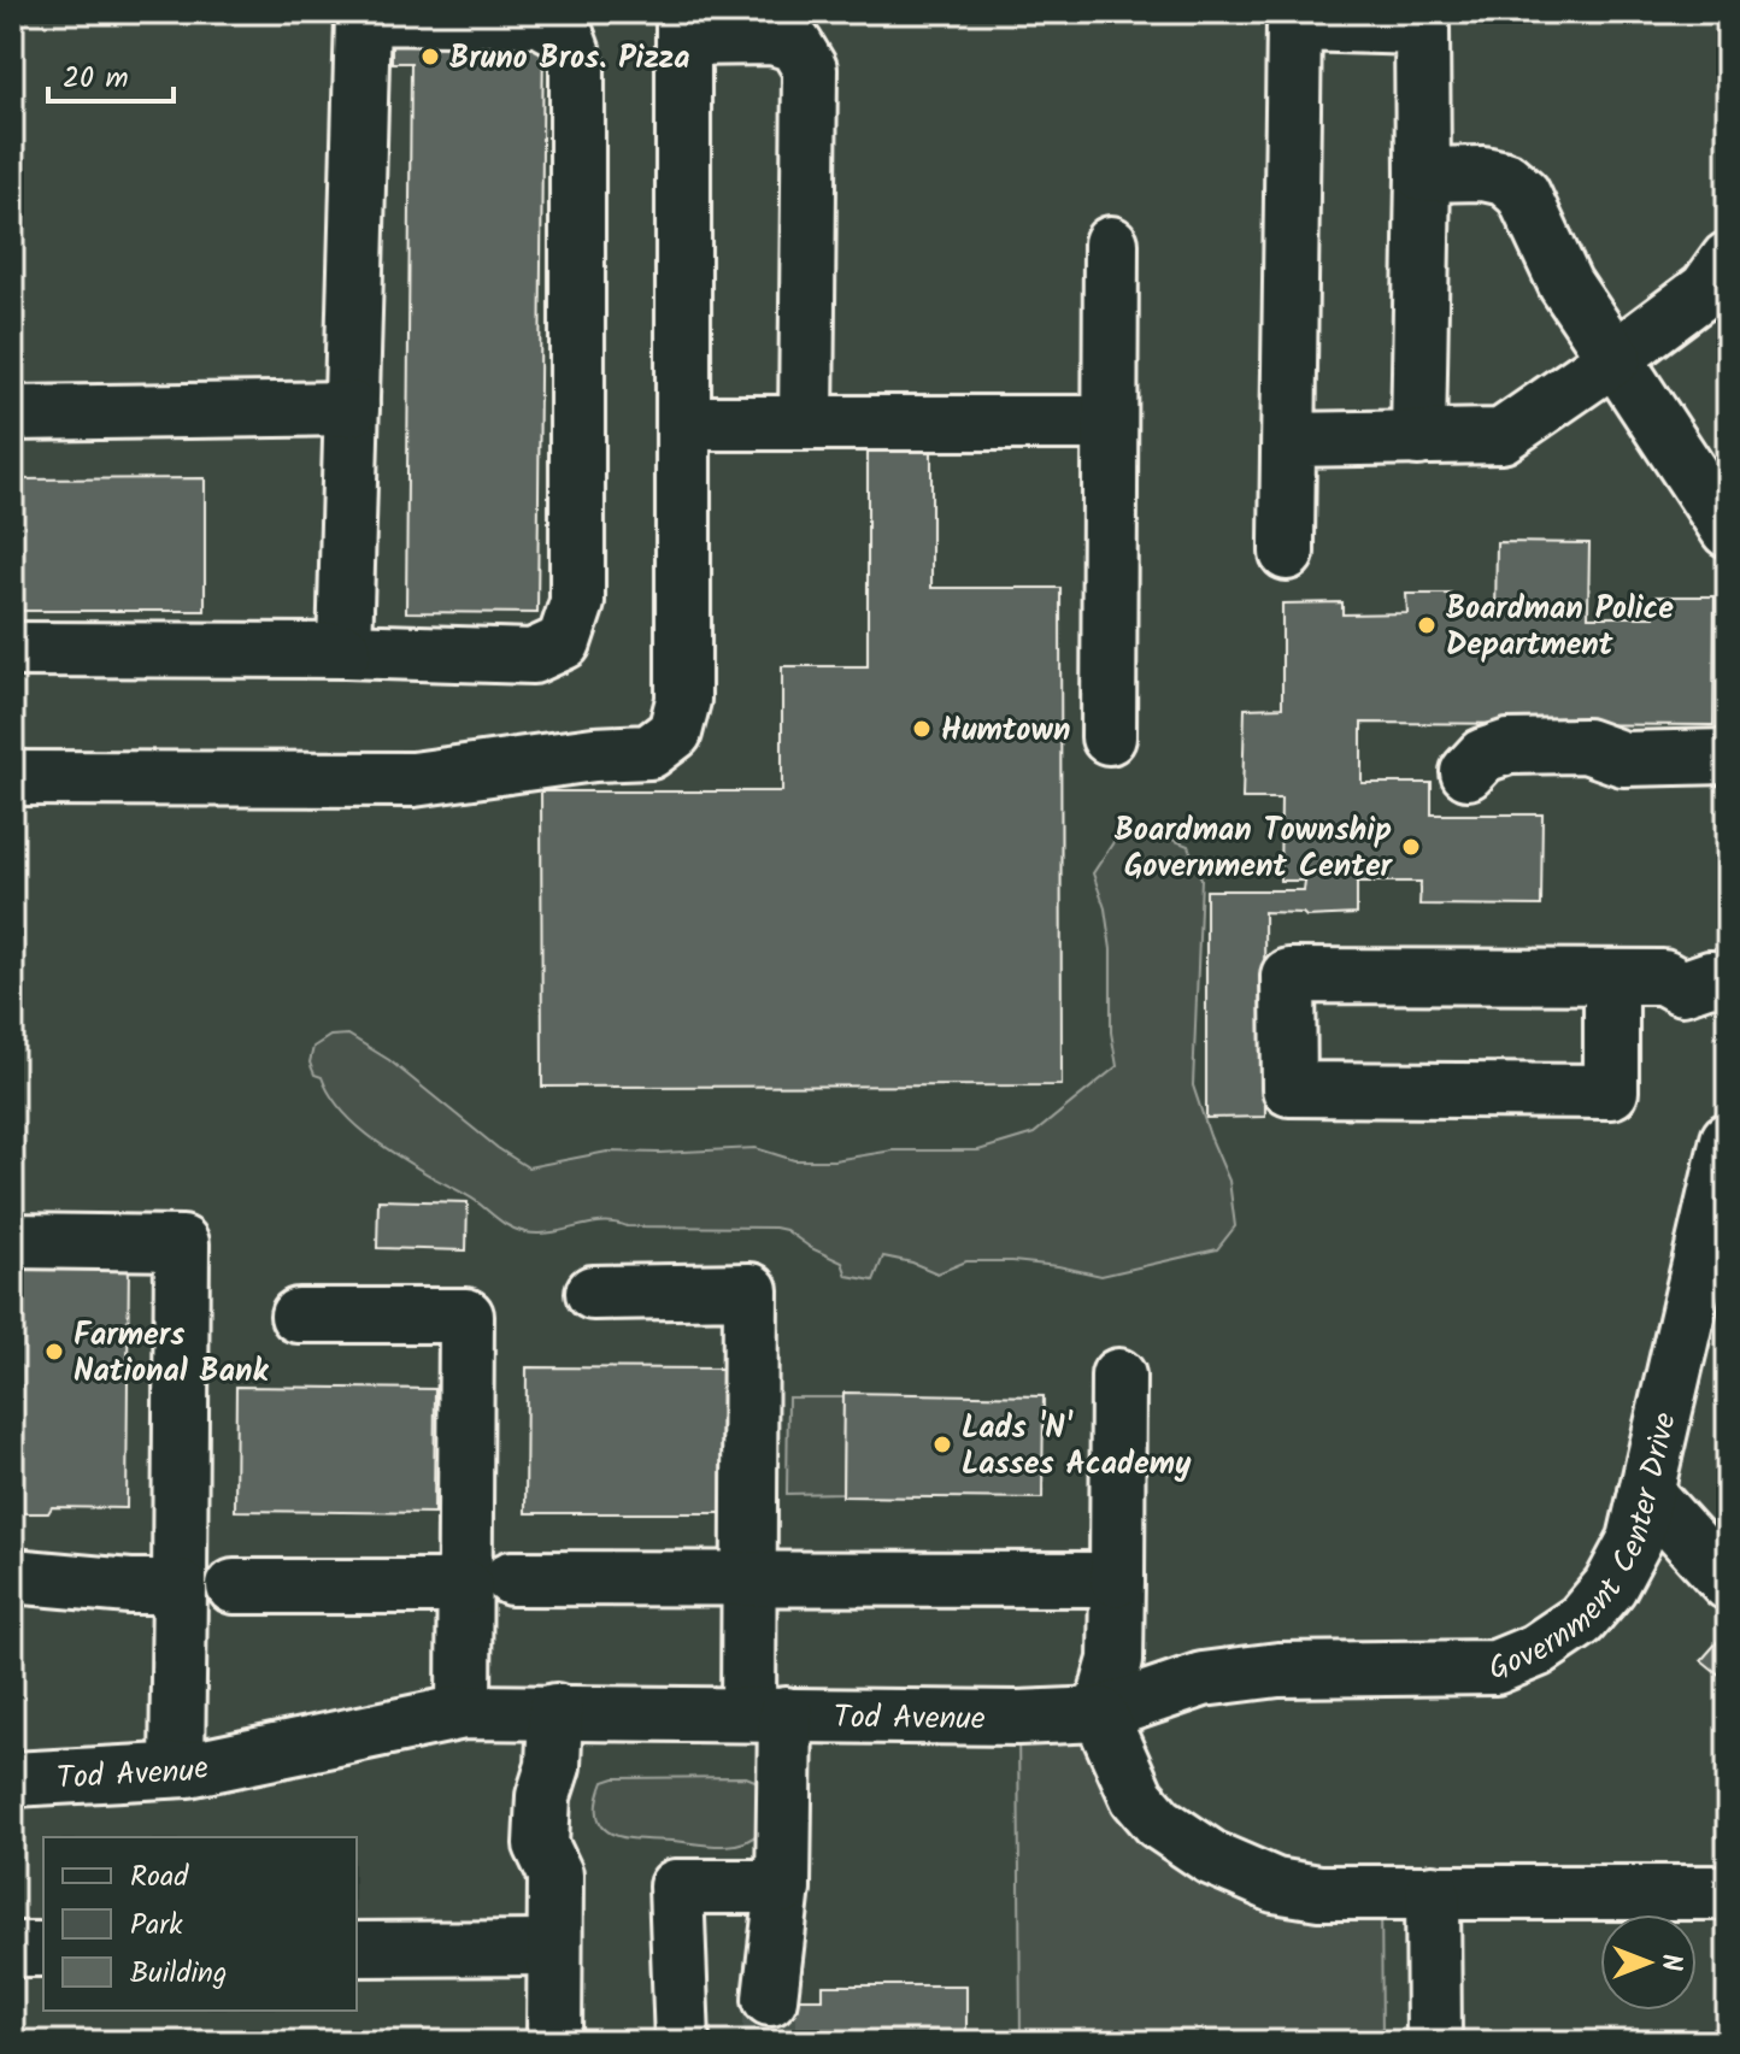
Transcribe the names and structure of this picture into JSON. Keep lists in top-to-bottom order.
{
  "streets": {
    "street": ["Government Center Drive", "Tod Avenue"]
  },
  "crossings": [
    ["Government Center Drive", "Tod Avenue"]
  ],
  "places": [
    "Bruno Bros. Pizza",
    "Boardman Police Department",
    "Humtown",
    "Boardman Township Government Center",
    "Farmers National Bank",
    "Lads 'N' Lasses Academy"
  ],
  "legend": ["Road", "Park", "Building"],
  "scale_bar": "20 m",
  "north": "right"
}
